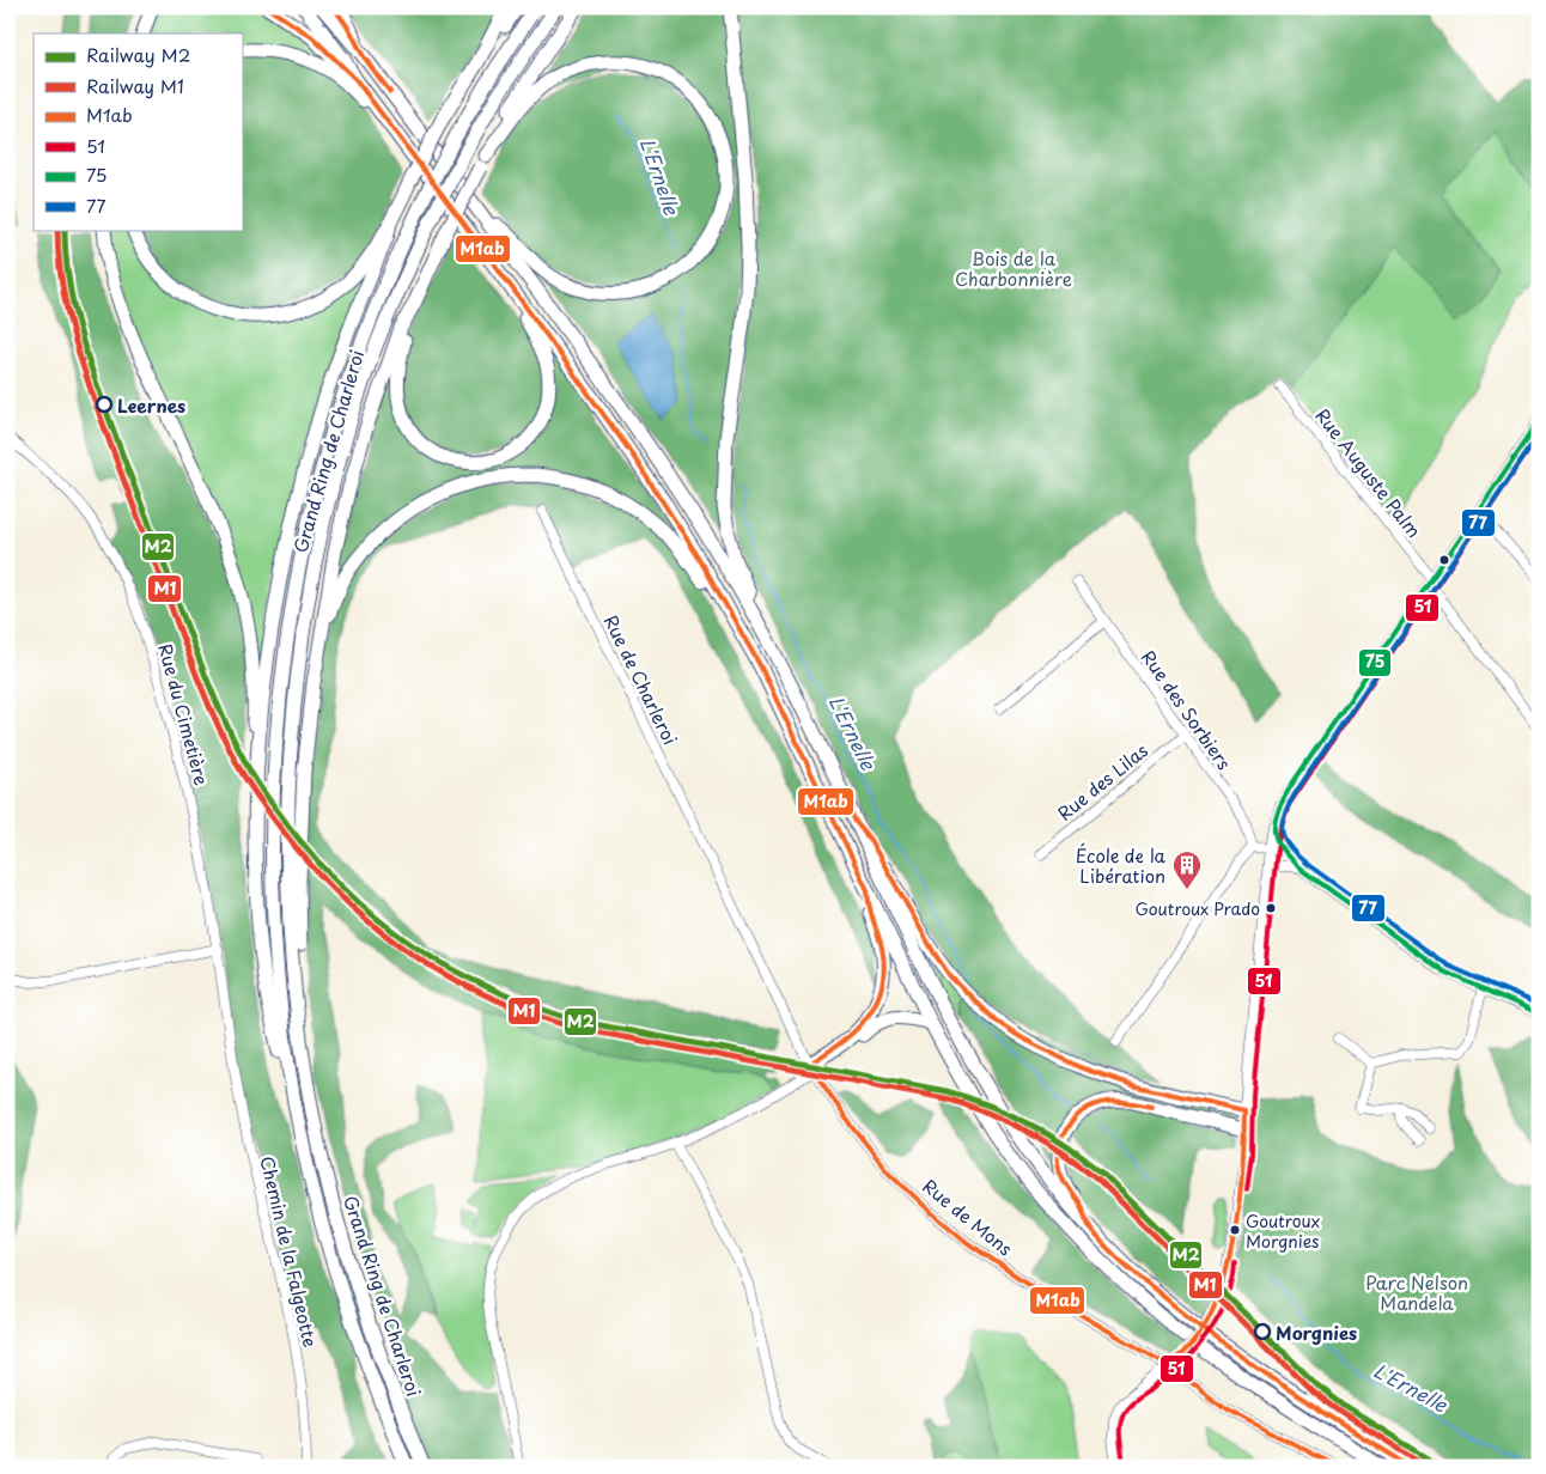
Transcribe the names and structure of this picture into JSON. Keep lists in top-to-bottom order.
{
  "streets": {
    "highway": ["Grand Ring de Charleroi"],
    "street": [
      "Rue Auguste Palm",
      "Rue de Charleroi",
      "Rue des Sorbiers",
      "Rue du Cimetière",
      "Rue des Lilas",
      "Rue de Mons",
      "Chemin de la Falgeotte"
    ]
  },
  "crossings": [
    ["Rue de Charleroi", "Rue de Mons"],
    ["Rue des Sorbiers", "Rue des Lilas"],
    ["Rue du Cimetière", "Chemin de la Falgeotte"]
  ],
  "water": ["L'Ernelle"],
  "parks": ["Bois de la Charbonnière", "Parc Nelson Mandela"],
  "places": {
    "other": [
      "Leernes",
      "Goutroux Prado",
      "Goutroux Morgnies",
      "Morgnies"
    ],
    "building": ["École de la Libération"]
  },
  "lines": [
    "transit line M1ab",
    "rail line M2",
    "rail line M1",
    "transit line 75",
    "transit line 51",
    "transit line 77"
  ],
  "legend": [
    "Railway M2",
    "Railway M1",
    "M1ab",
    "51",
    "75",
    "77"
  ]
}
